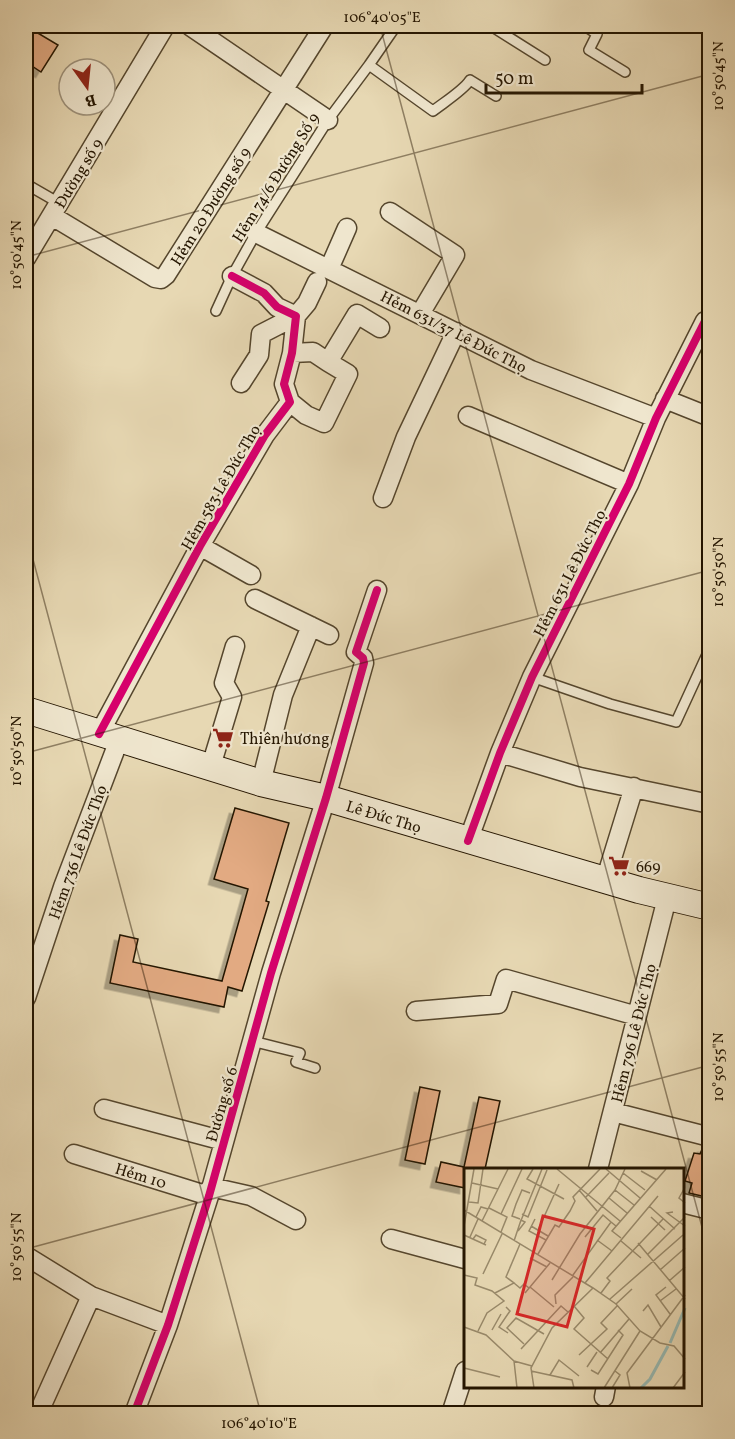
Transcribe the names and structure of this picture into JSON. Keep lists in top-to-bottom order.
{
  "streets": {
    "main road": ["Lê Đức Thọ"],
    "street": [
      "Đường số 9",
      "Hẻm 20 Đường số 9",
      "Hẻm 631/37 Lê Đức Thọ",
      "Hẻm 583 Lê Đức Thọ",
      "Hẻm 631 Lê Đức Thọ",
      "Hẻm 736 Lê Đức Thọ",
      "Hẻm 796 Lê Đức Thọ",
      "Đường số 6",
      "Hẻm 10"
    ],
    "lane": ["Hẻm 74/6 Đường Số 9"]
  },
  "crossings": [
    ["Đường số 9", "Hẻm 20 Đường số 9"],
    ["Hẻm 74/6 Đường Số 9", "Hẻm 631/37 Lê Đức Thọ"],
    ["Hẻm 631/37 Lê Đức Thọ", "Hẻm 631 Lê Đức Thọ"],
    ["Hẻm 583 Lê Đức Thọ", "Lê Đức Thọ"],
    ["Hẻm 583 Lê Đức Thọ", "Hẻm 736 Lê Đức Thọ"],
    ["Hẻm 631 Lê Đức Thọ", "Lê Đức Thọ"],
    ["Lê Đức Thọ", "Hẻm 736 Lê Đức Thọ"],
    ["Lê Đức Thọ", "Hẻm 796 Lê Đức Thọ"],
    ["Lê Đức Thọ", "Đường số 6"],
    ["Đường số 6", "Hẻm 10"]
  ],
  "places": {
    "supermarket": ["Thiên hương", "669"]
  },
  "scale_bar": "50 m",
  "north": "bottom",
  "coordinates": [
    "106°40'05\"E",
    "10°50'45\"N",
    "10°50'50\"N",
    "10°50'55\"N",
    "106°40'10\"E"
  ]
}
